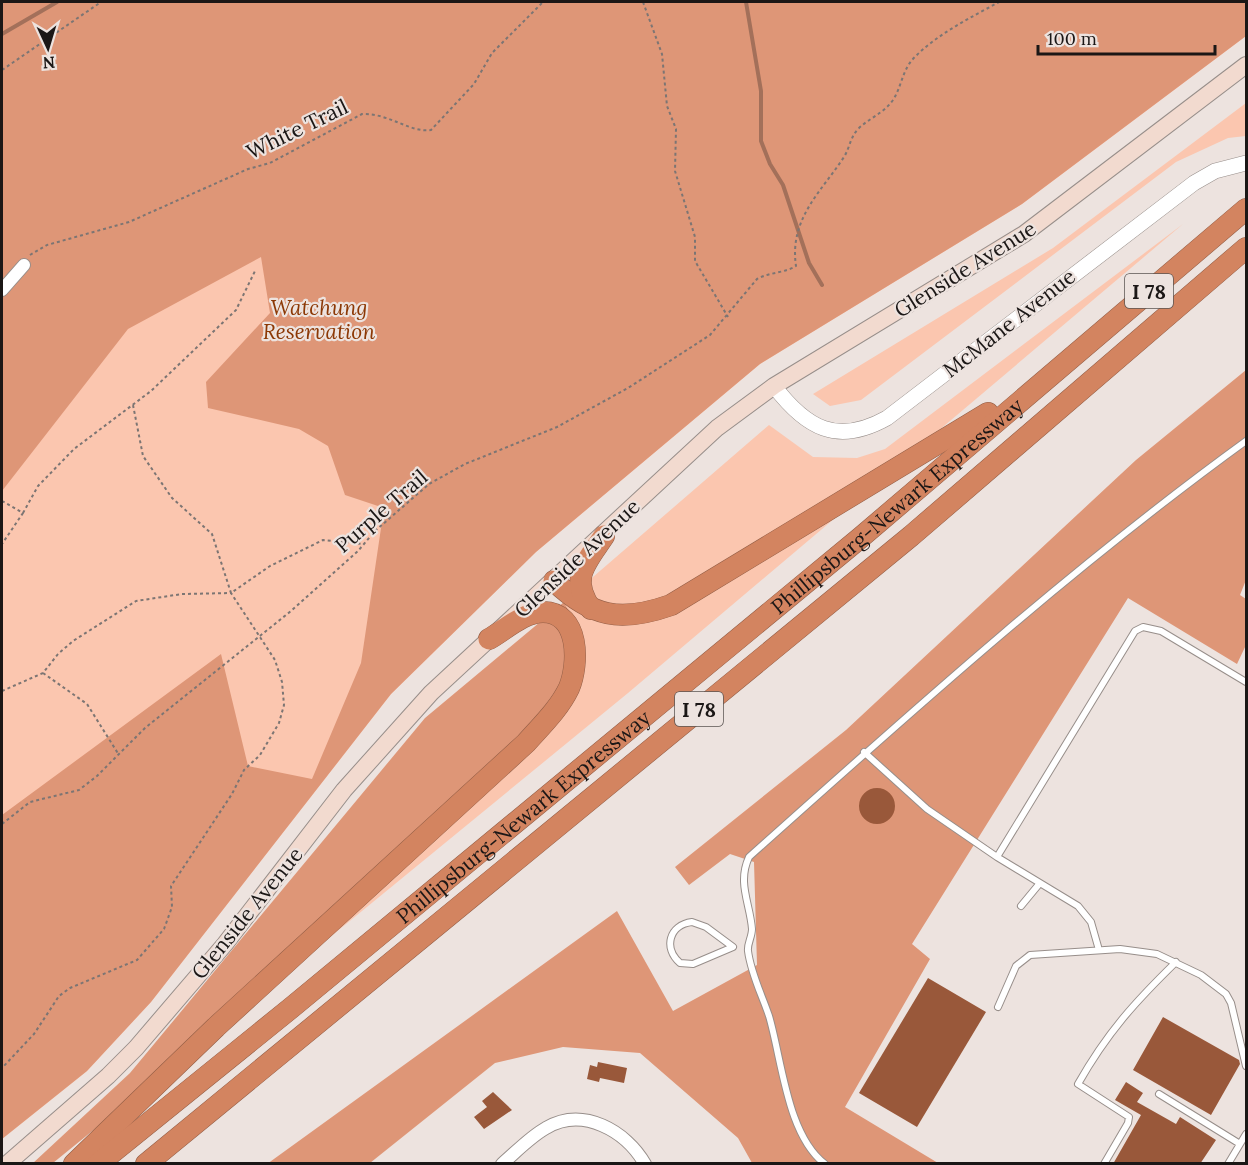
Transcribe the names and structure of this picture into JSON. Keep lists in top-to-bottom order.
{
  "streets": {
    "highway": ["I 78", "Phillipsburg-Newark Expressway"],
    "main road": ["Glenside Avenue"],
    "street": ["McMane Avenue"],
    "path": ["White Trail", "Purple Trail"]
  },
  "crossings": [
    ["Glenside Avenue", "McMane Avenue"]
  ],
  "parks": ["Watchung Reservation"],
  "scale_bar": "100 m",
  "north": "bottom"
}
